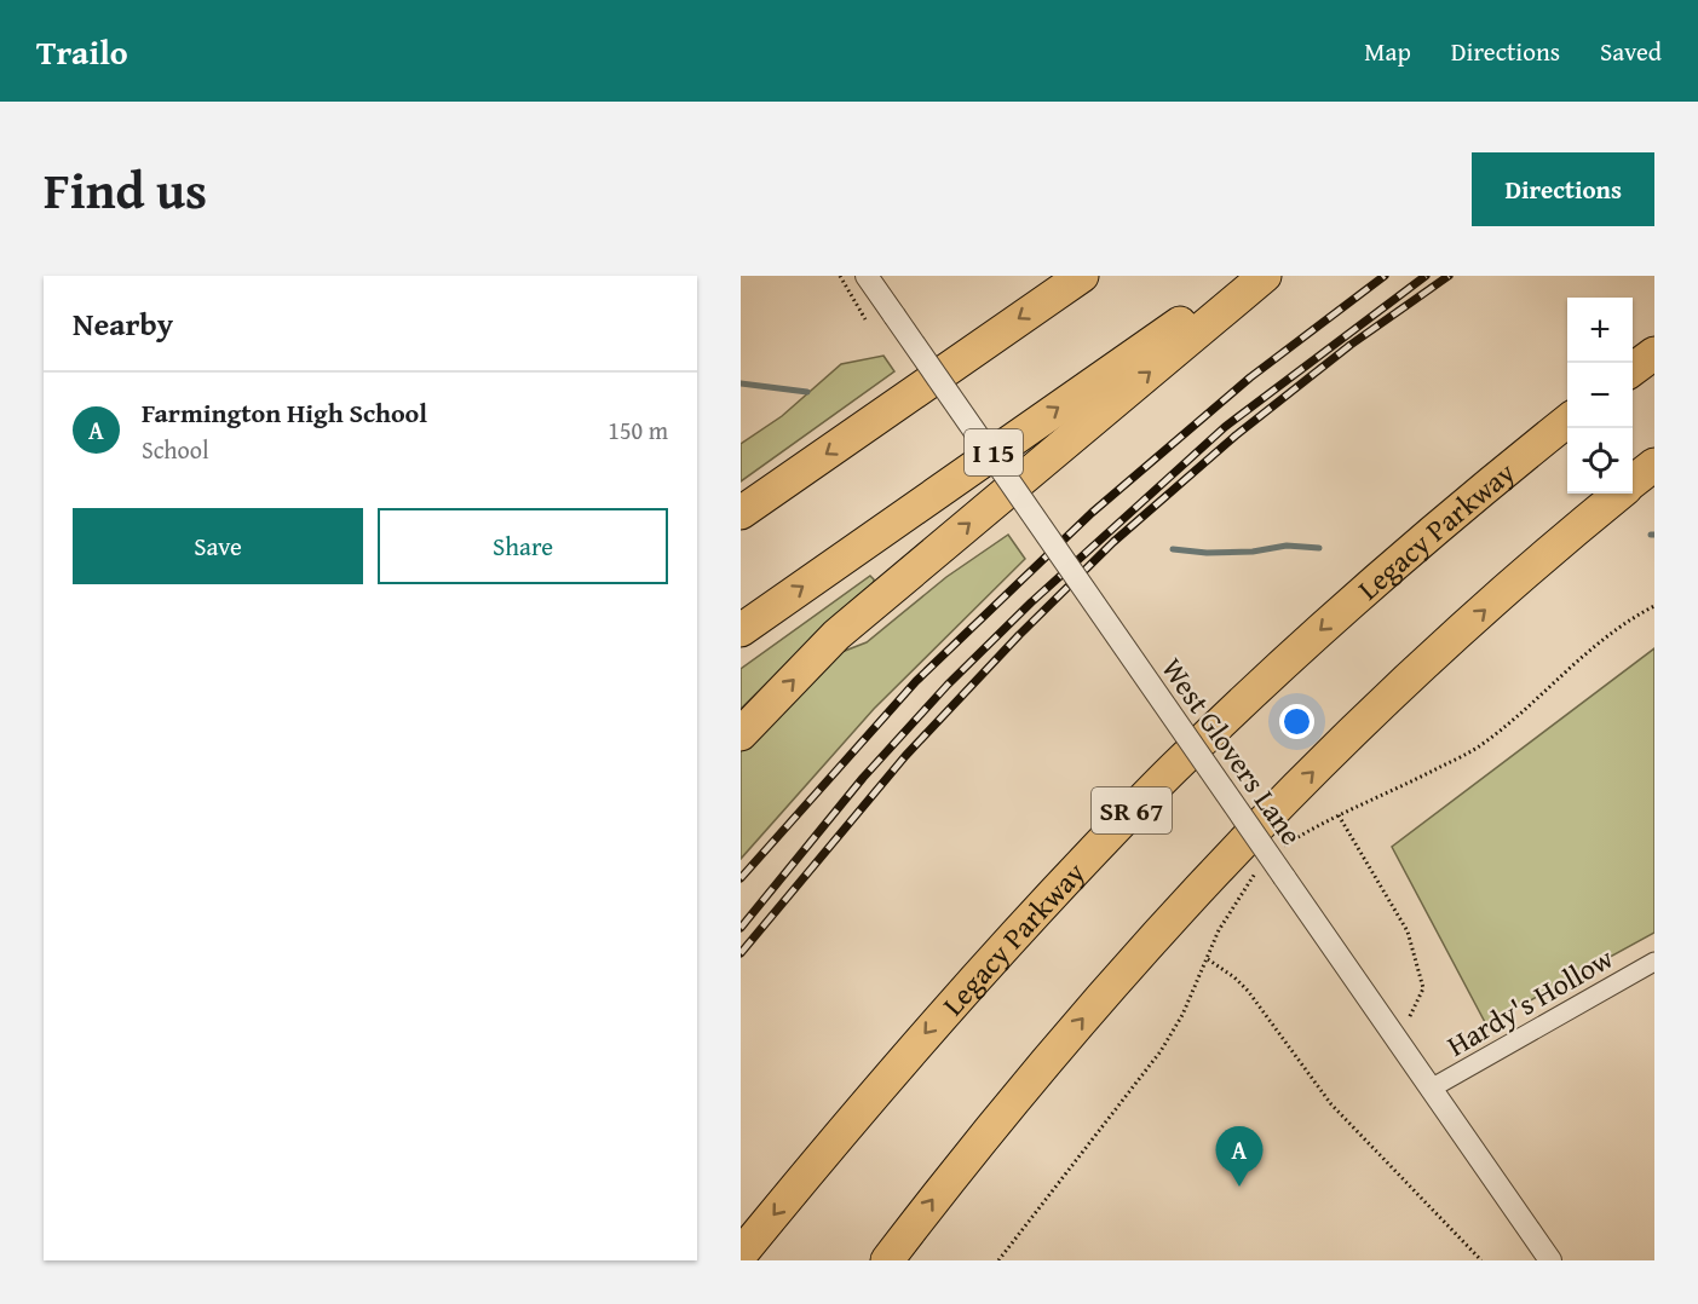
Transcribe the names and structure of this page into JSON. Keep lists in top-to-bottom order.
{
  "streets": {
    "highway": ["I 15", "Legacy Parkway", "SR 67"],
    "street": ["West Glovers Lane", "Hardy's Hollow"]
  },
  "crossings": [
    ["West Glovers Lane", "Hardy's Hollow"]
  ],
  "page": {
    "header": "Trailo",
    "nav": ["Map", "Directions", "Saved"],
    "title": "Find us",
    "buttons": [
      "Directions",
      ["Save", "Share"]
    ],
    "heading": "Nearby",
    "map_buttons": ["+", "−"],
    "list": [
      {
        "mark": "A",
        "name": "Farmington High School",
        "note": "School",
        "value": "150 m"
      }
    ],
    "pins": "A"
  }
}
